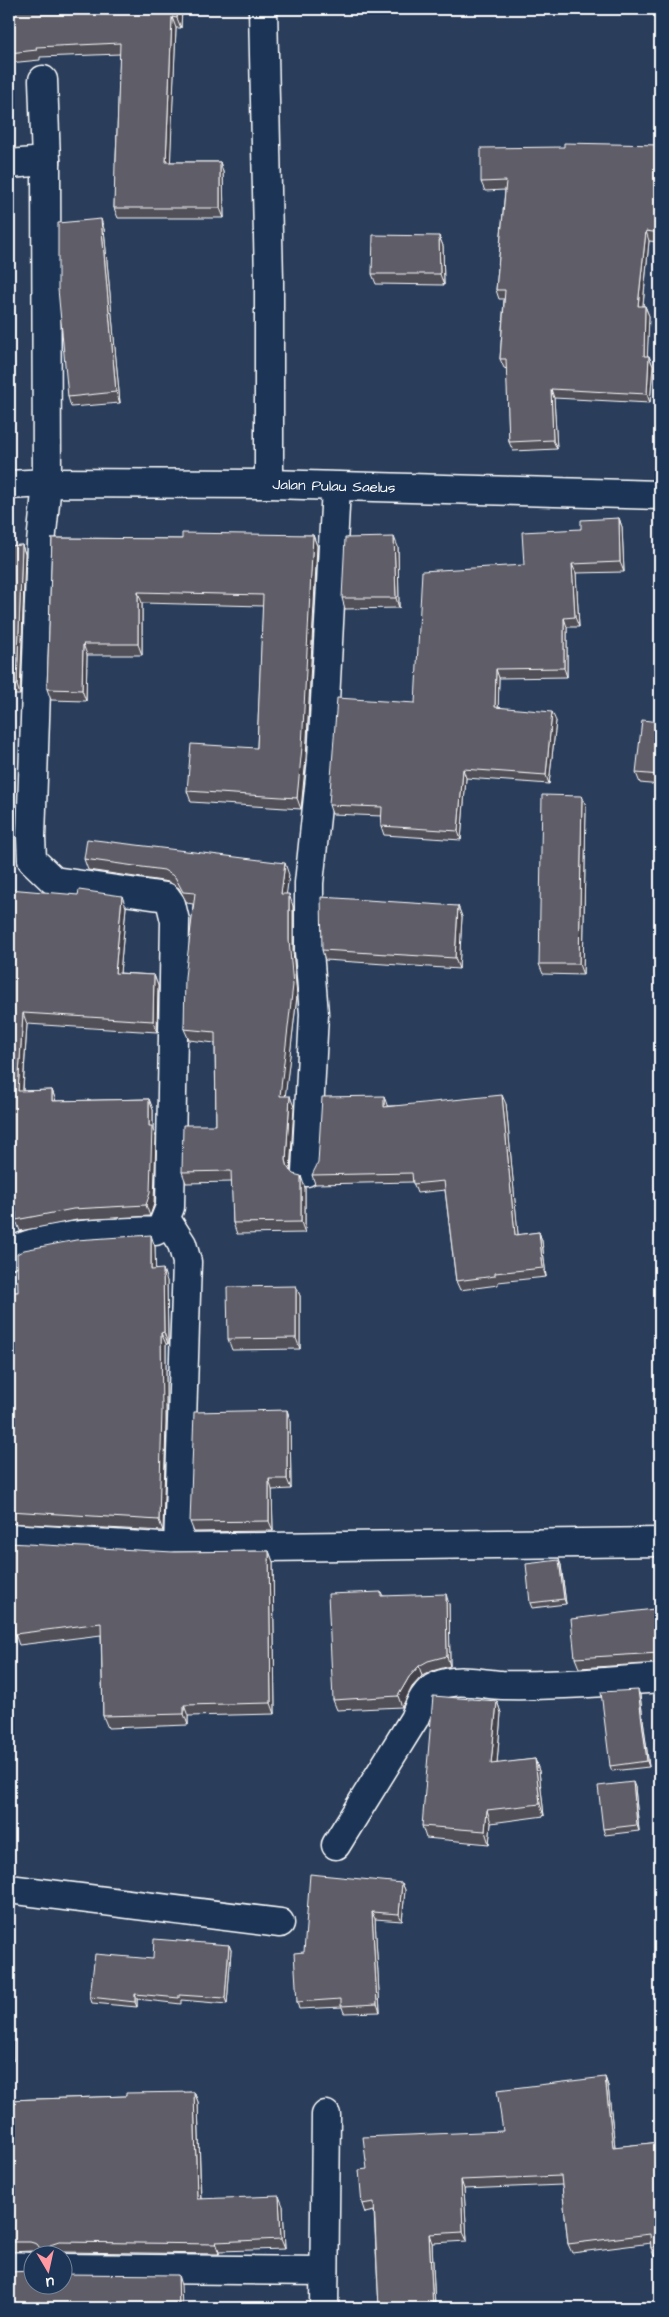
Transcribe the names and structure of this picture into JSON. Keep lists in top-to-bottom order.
{
  "streets": {
    "street": ["Jalan Pulau Saelus"]
  },
  "north": "bottom"
}
